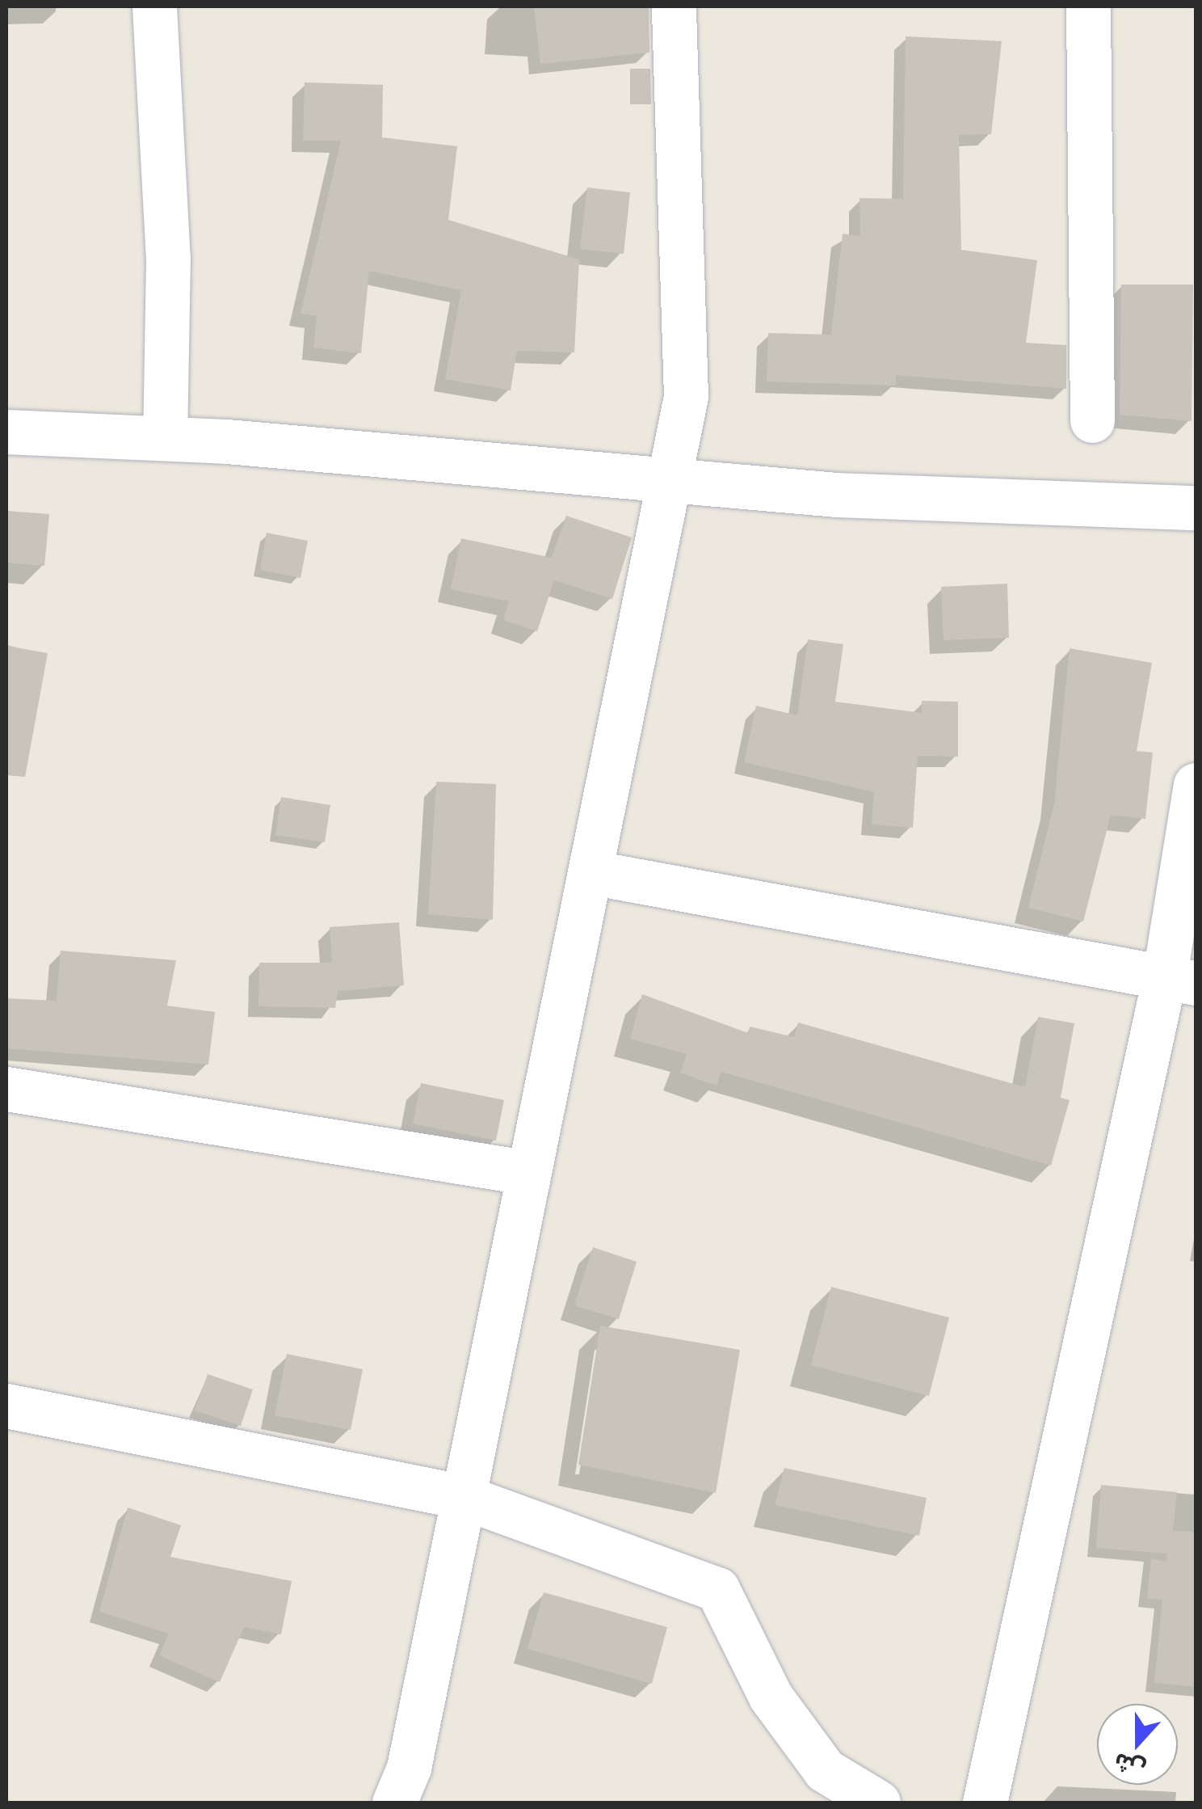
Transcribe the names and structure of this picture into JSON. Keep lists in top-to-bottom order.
{
  "north": "bottom"
}
